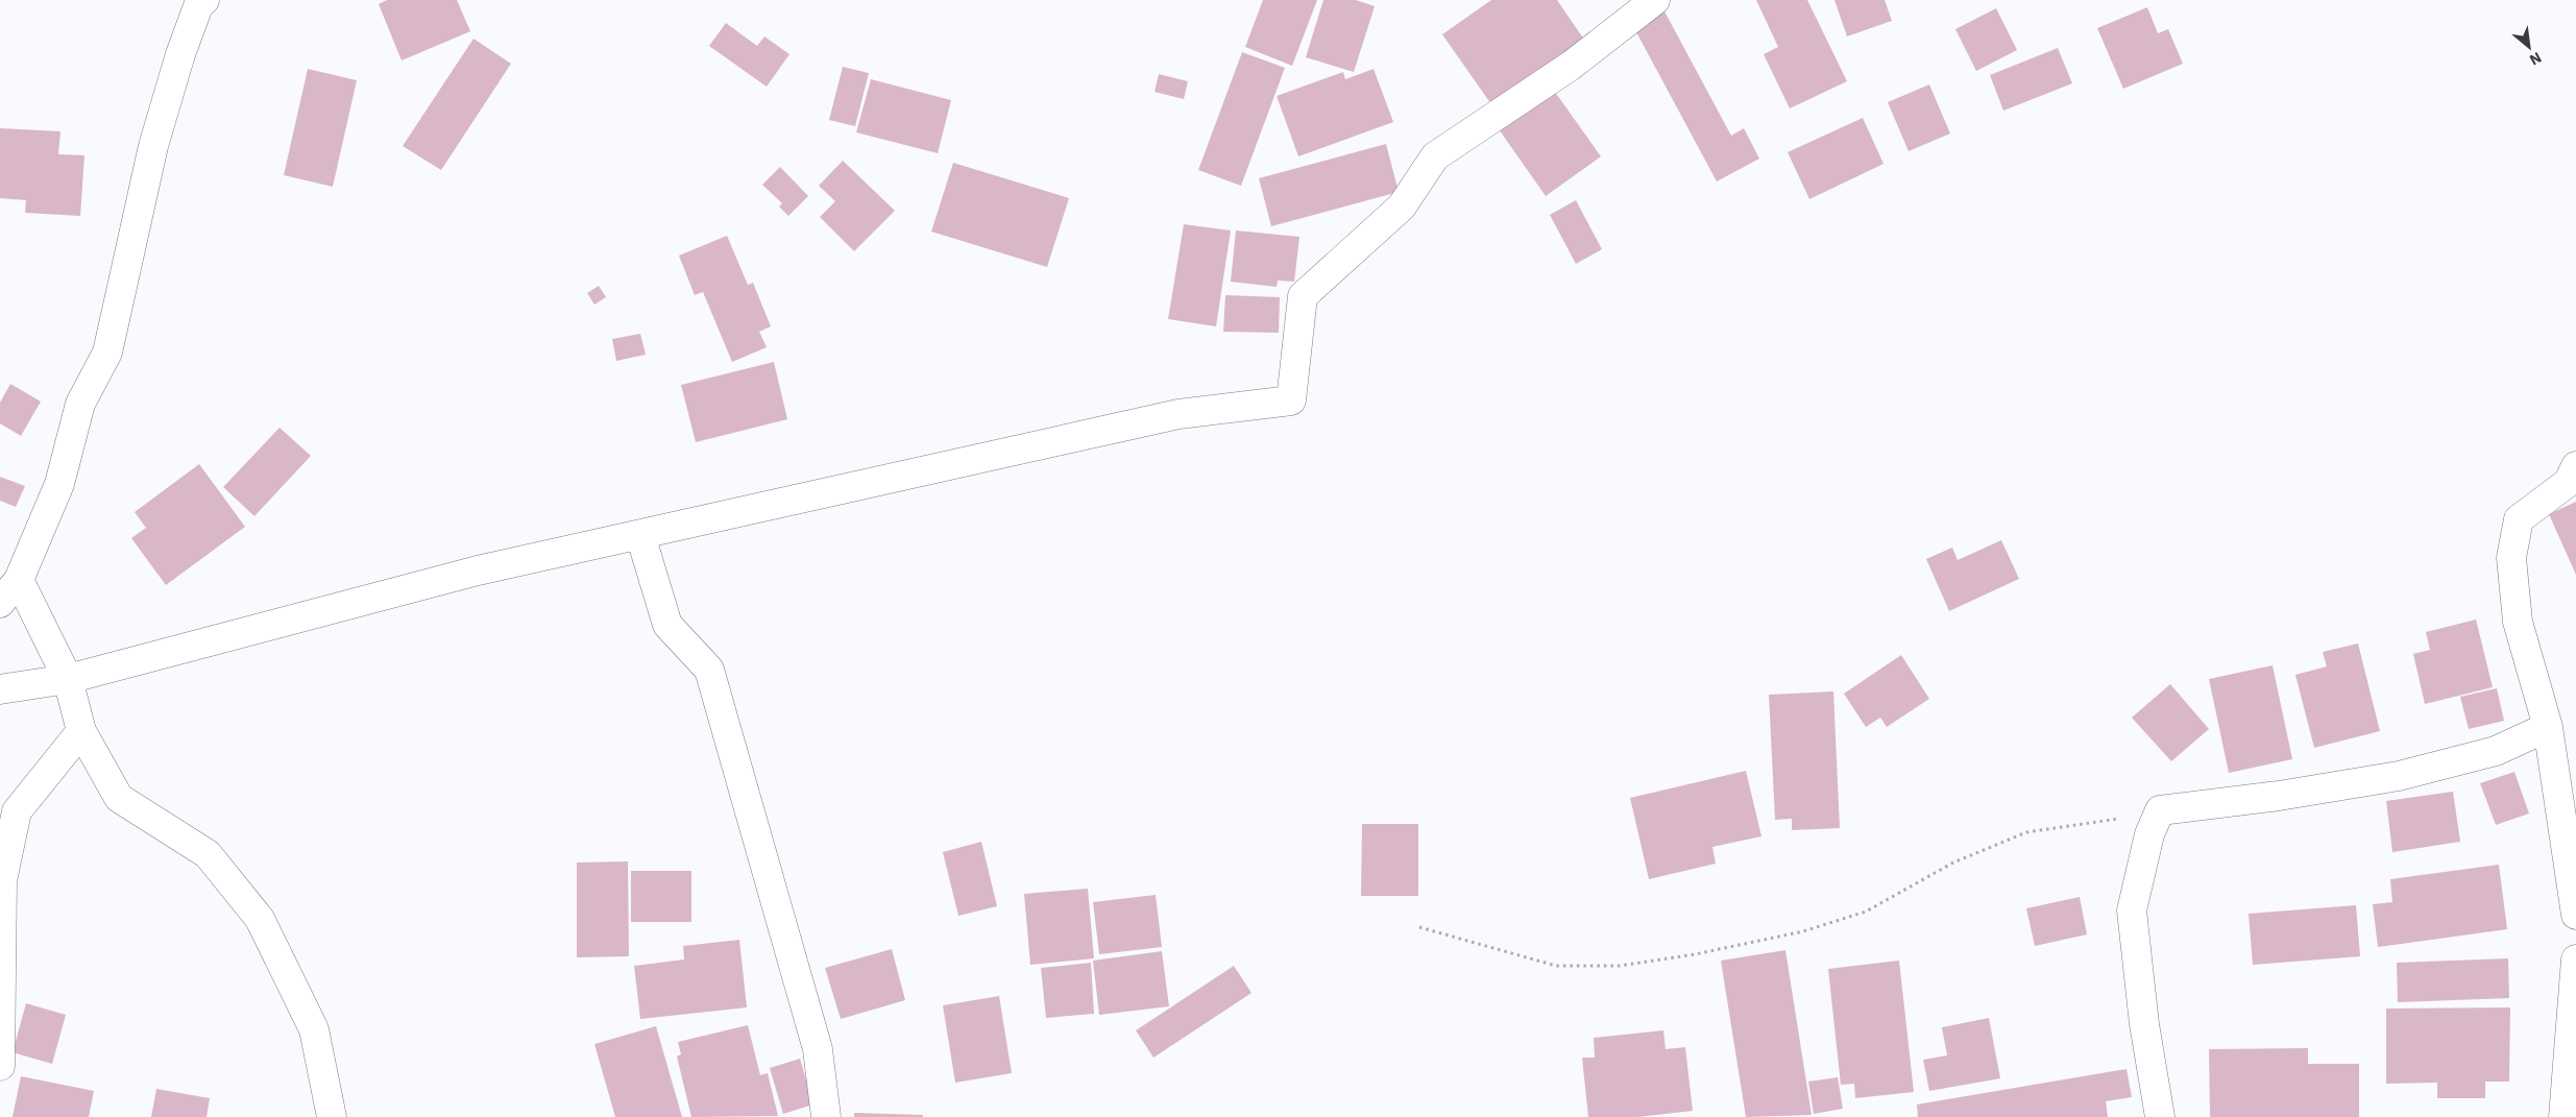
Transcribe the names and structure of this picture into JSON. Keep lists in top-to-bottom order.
{
  "north": "bottom right"
}
